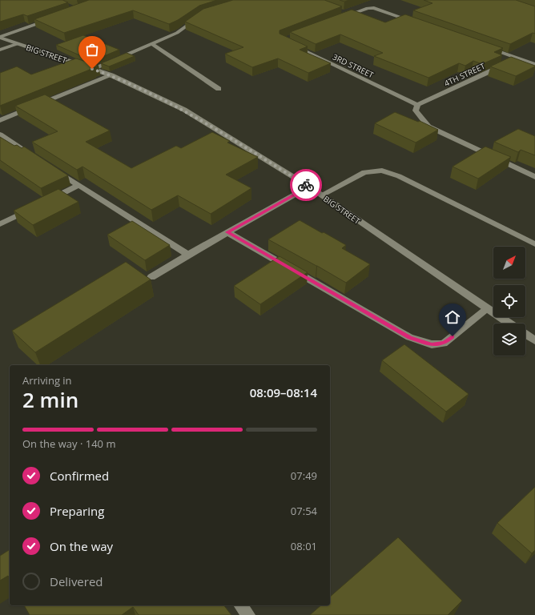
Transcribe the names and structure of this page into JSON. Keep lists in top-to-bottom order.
{
  "streets": {
    "street": ["BIG STREET", "3RD STREET", "4TH STREET"]
  },
  "crossings": [
    ["3RD STREET", "4TH STREET"]
  ],
  "north": "top right",
  "page": {
    "heading": ["2 min", "Arriving in", "08:09–08:14"],
    "bar": "On the way · 140 m",
    "list": [
      ["Confirmed", "07:49"],
      ["Preparing", "07:54"],
      ["On the way", "08:01"],
      "Delivered"
    ]
  }
}
